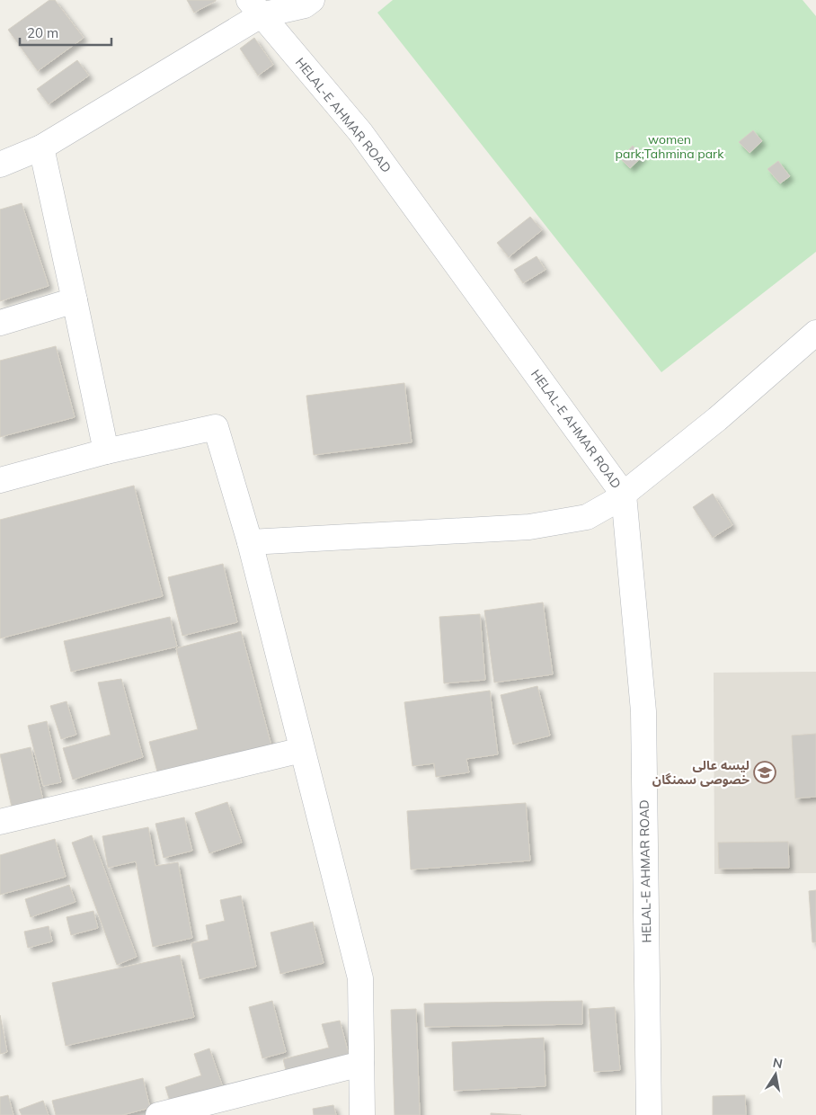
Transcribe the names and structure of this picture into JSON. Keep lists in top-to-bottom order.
{
  "streets": {
    "street": ["HELAL-E AHMAR ROAD"]
  },
  "parks": ["women park;Tahmina park"],
  "places": {
    "school or university": ["لیسه عالی خصوصی سمنگان"]
  },
  "scale_bar": "20 m",
  "north": "top"
}
